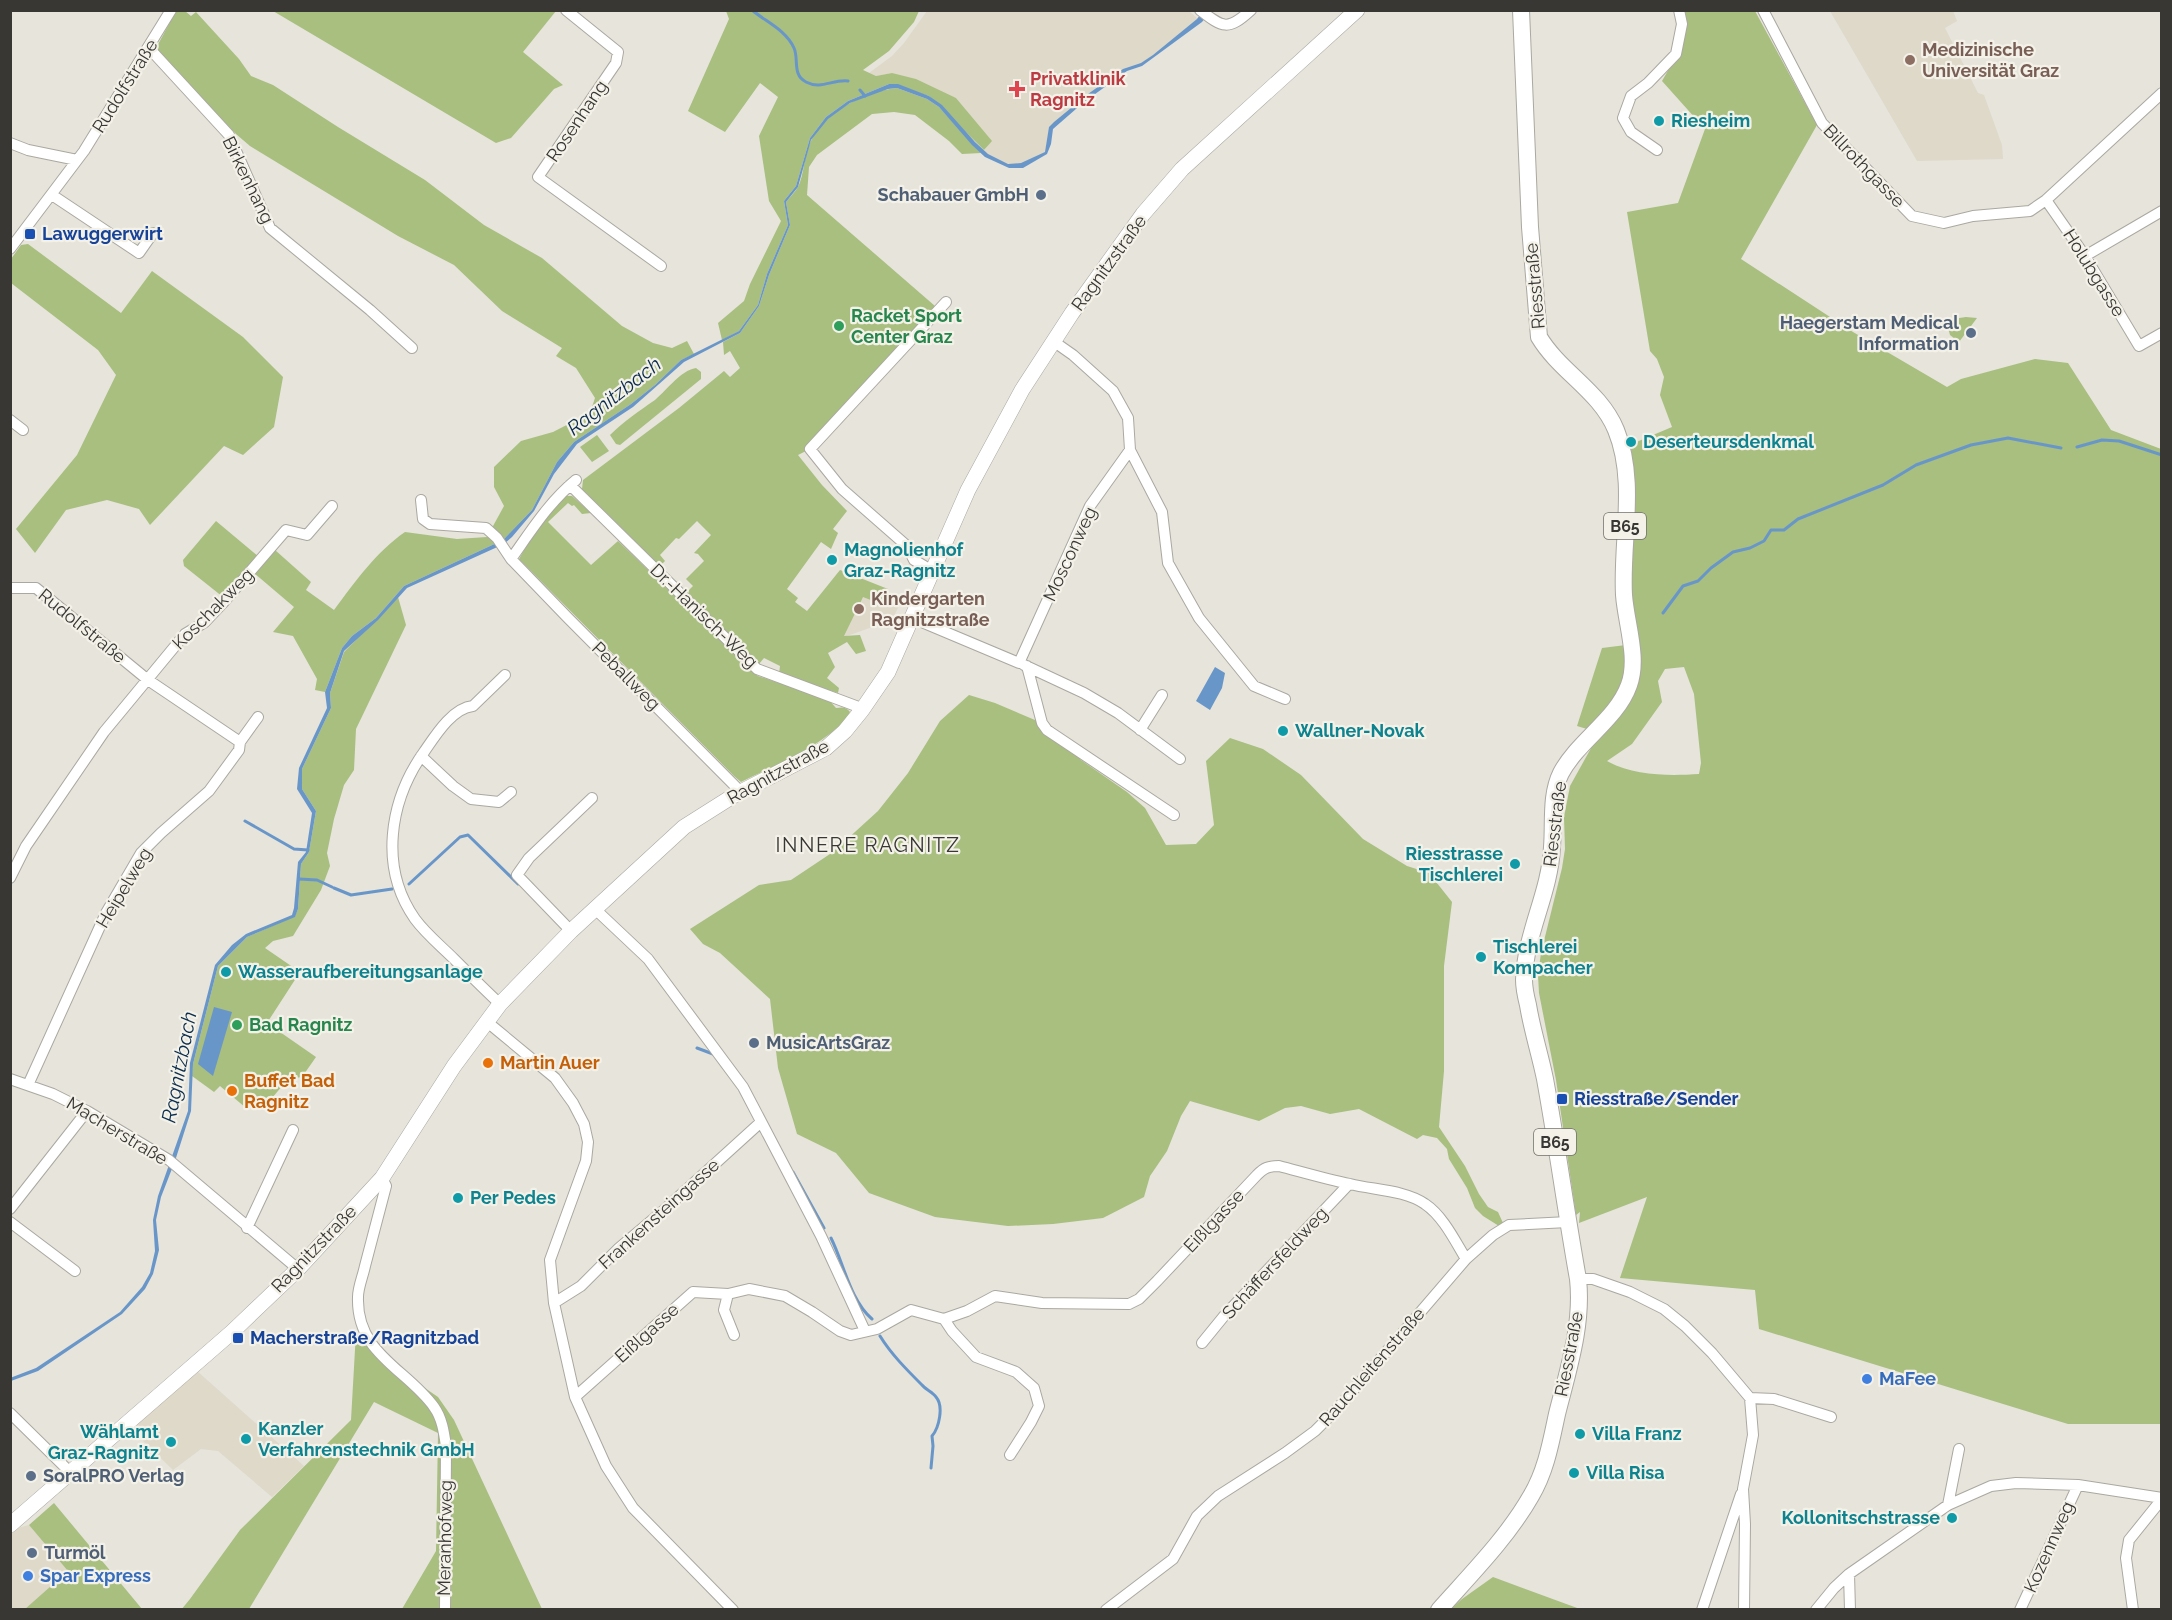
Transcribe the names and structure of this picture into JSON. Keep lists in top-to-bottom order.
{
  "streets": {
    "main road": ["Ragnitzstraße", "Riesstraße", "B65"],
    "street": [
      "Rudolfstraße",
      "Rosenhang",
      "Billrothgasse",
      "Birkenhang",
      "Holubgasse",
      "Mosconweg",
      "Koschakweg",
      "Dr.-Hanisch-Weg",
      "Peballweg",
      "Heipelweg",
      "Macherstraße",
      "Frankensteingasse",
      "Eißlgasse",
      "Schäffersfeldweg",
      "Rauchleitenstraße",
      "Meranhofweg",
      "Kozennweg"
    ]
  },
  "crossings": [
    ["Rudolfstraße", "Birkenhang"],
    ["Rudolfstraße", "Koschakweg"],
    ["Billrothgasse", "Holubgasse"],
    ["Ragnitzstraße", "Dr.-Hanisch-Weg"],
    ["Ragnitzstraße", "Peballweg"],
    ["Ragnitzstraße", "Macherstraße"],
    ["Ragnitzstraße", "Meranhofweg"],
    ["Riesstraße", "Rauchleitenstraße"],
    ["Dr.-Hanisch-Weg", "Peballweg"],
    ["Heipelweg", "Macherstraße"],
    ["Eißlgasse", "Schäffersfeldweg"],
    ["Eißlgasse", "Rauchleitenstraße"]
  ],
  "districts": ["INNERE RAGNITZ"],
  "water": ["Ragnitzbach"],
  "places": {
    "other": [
      "Medizinische Universität Graz",
      "Riesheim",
      "Schabauer GmbH",
      "Racket Sport Center Graz",
      "Haegerstam Medical Information",
      "Deserteursdenkmal",
      "Magnolienhof Graz-Ragnitz",
      "Kindergarten Ragnitzstraße",
      "Wallner-Novak",
      "Riesstrasse Tischlerei",
      "Tischlerei Kompacher",
      "Wasseraufbereitungsanlage",
      "Bad Ragnitz",
      "MusicArtsGraz",
      "Martin Auer",
      "Buffet Bad Ragnitz",
      "Per Pedes",
      "MaFee",
      "Villa Franz",
      "Kanzler Verfahrenstechnik GmbH",
      "Wählamt Graz-Ragnitz",
      "Villa Risa",
      "SoralPRO Verlag",
      "Kollonitschstrasse",
      "Turmöl",
      "Spar Express"
    ],
    "health": ["Privatklinik Ragnitz"],
    "transit": ["Lawuggerwirt", "Riesstraße/Sender", "Macherstraße/Ragnitzbad"]
  }
}
